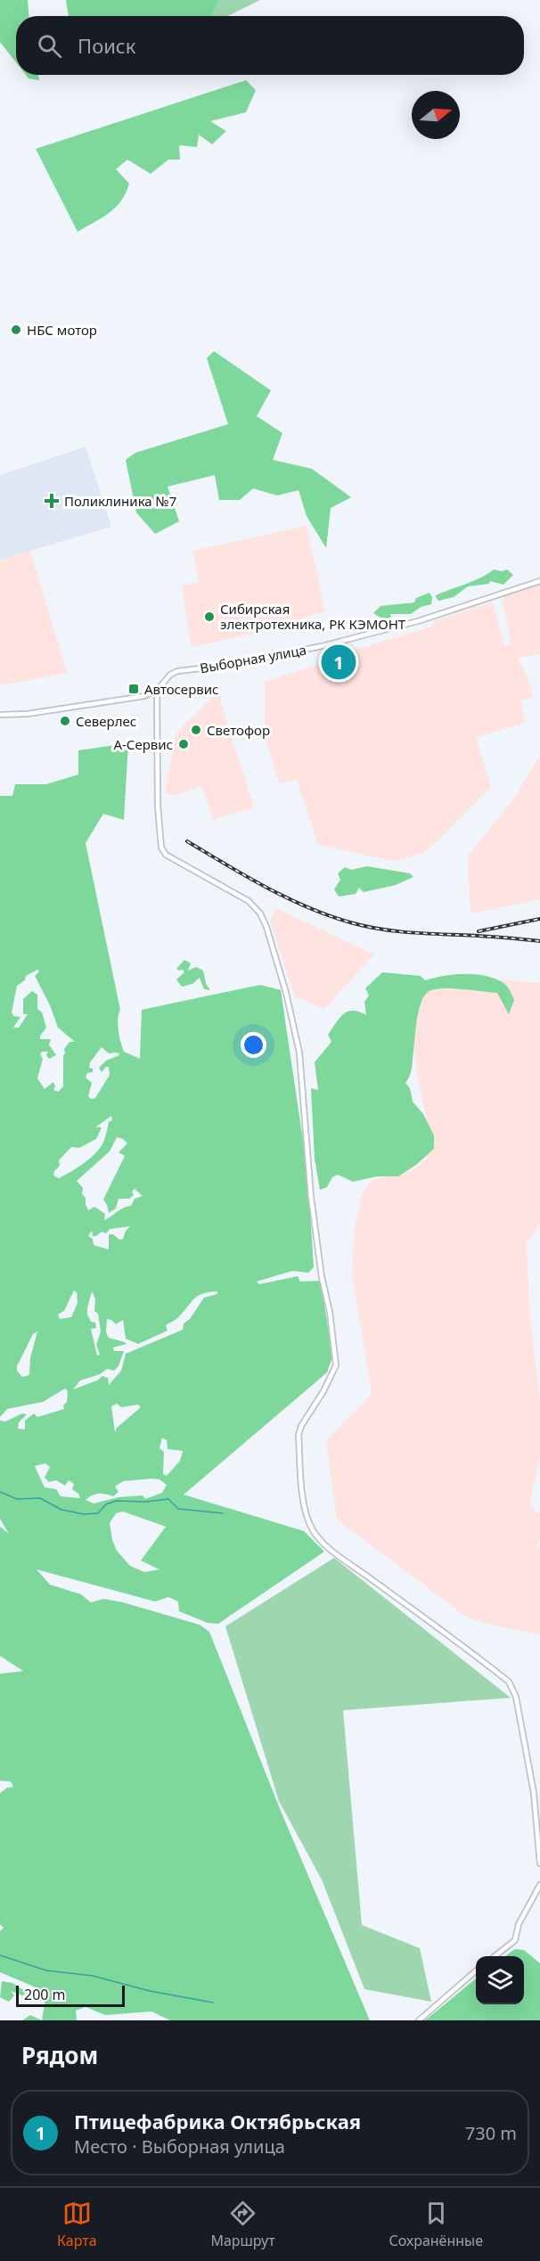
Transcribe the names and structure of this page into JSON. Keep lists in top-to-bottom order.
{
  "streets": {
    "street": ["Выборная улица"]
  },
  "places": {
    "other": [
      "НБС мотор",
      "Сибирская электротехника, РК КЭМОНТ",
      "Северлес",
      "Светофор",
      "А-Сервис"
    ],
    "health": ["Поликлиника №7"],
    "transit": ["Автосервис"]
  },
  "scale_bar": "200 m",
  "north": "right",
  "page": {
    "search": "Поиск",
    "pins": "1",
    "scale": "200 m",
    "heading": "Рядом",
    "list": [
      {
        "mark": "1",
        "name": "Птицефабрика Октябрьская",
        "note": "Место · Выборная улица",
        "value": "730 m"
      }
    ],
    "nav": ["Карта", "Маршрут", "Сохранённые"]
  }
}
